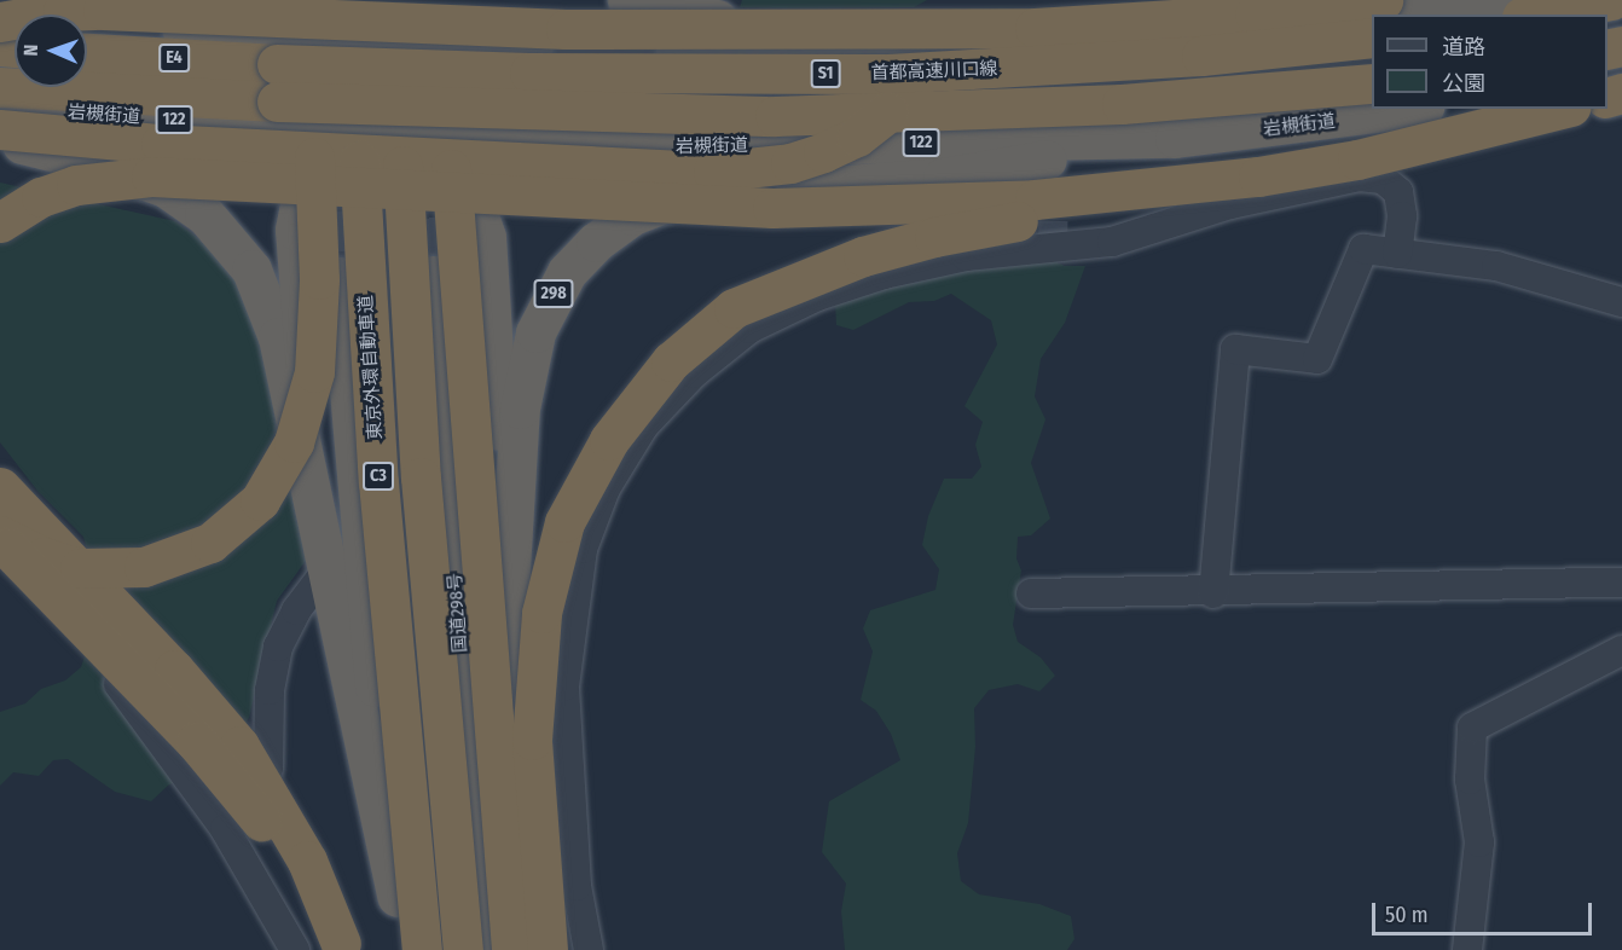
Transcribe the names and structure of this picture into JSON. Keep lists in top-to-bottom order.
{
  "streets": {
    "highway": [
      "E4",
      "首都高速川口線",
      "S1",
      "岩槻街道",
      "122",
      "298",
      "東京外環自動車道",
      "C3",
      "国道298号"
    ]
  },
  "crossings": [
    ["E4", "首都高速川口線"],
    ["E4", "S1"],
    ["E4", "岩槻街道"],
    ["首都高速川口線", "S1"],
    ["首都高速川口線", "岩槻街道"],
    ["S1", "岩槻街道"],
    ["岩槻街道", "122"],
    ["岩槻街道", "298"],
    ["122", "298"]
  ],
  "legend": ["道路", "公園"],
  "scale_bar": "50 m",
  "north": "left"
}
